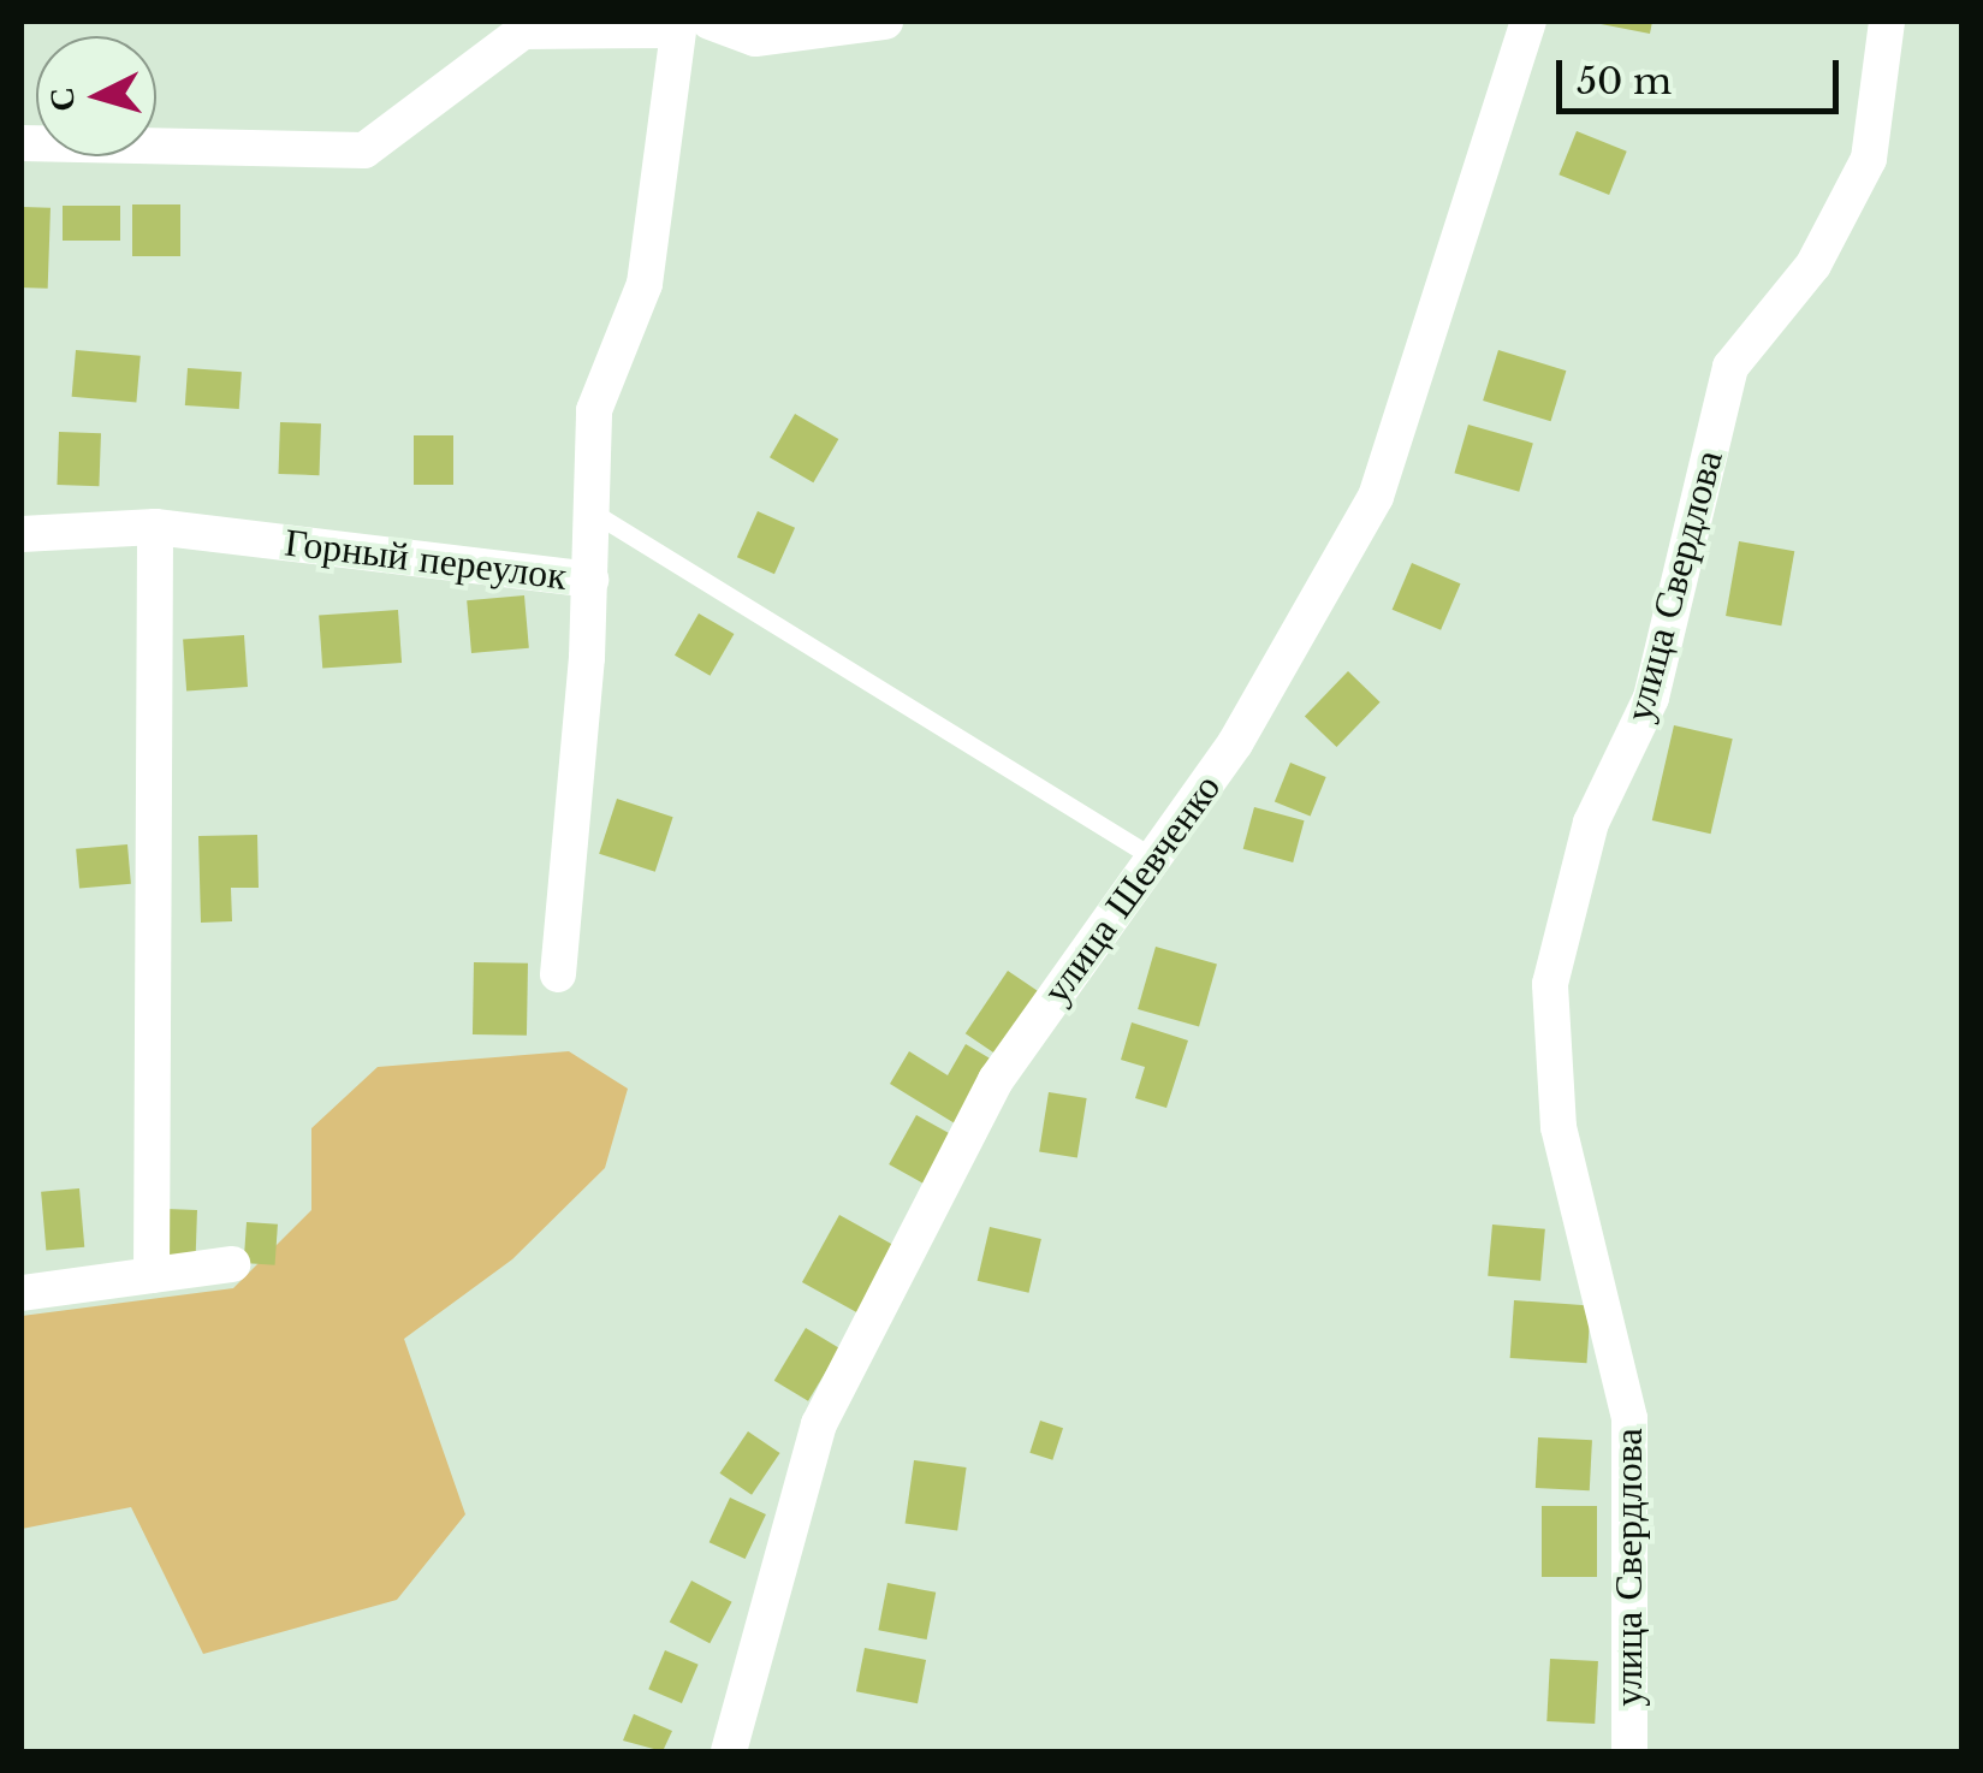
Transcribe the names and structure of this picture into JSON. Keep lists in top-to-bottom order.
{
  "streets": {
    "street": ["Горный переулок", "улица Свердлова", "улица Шевченко"]
  },
  "scale_bar": "50 m",
  "north": "left"
}
